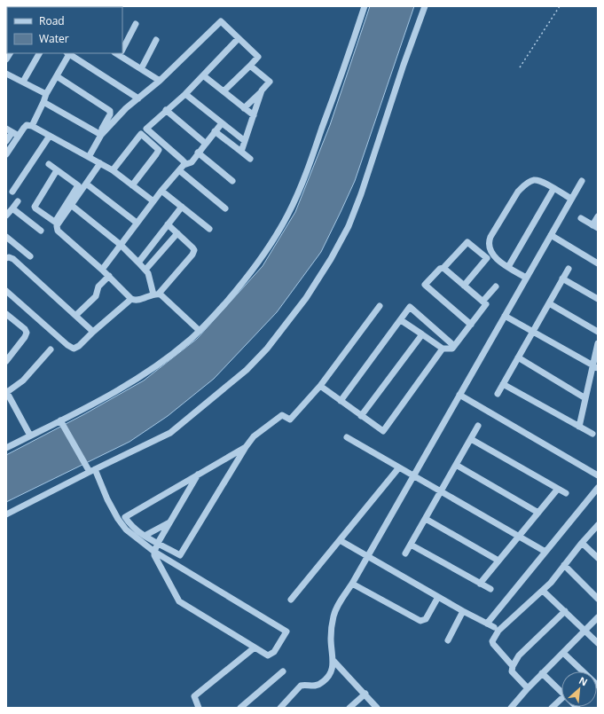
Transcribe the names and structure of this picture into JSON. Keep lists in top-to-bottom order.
{
  "legend": ["Road", "Water"],
  "north": "top right"
}
